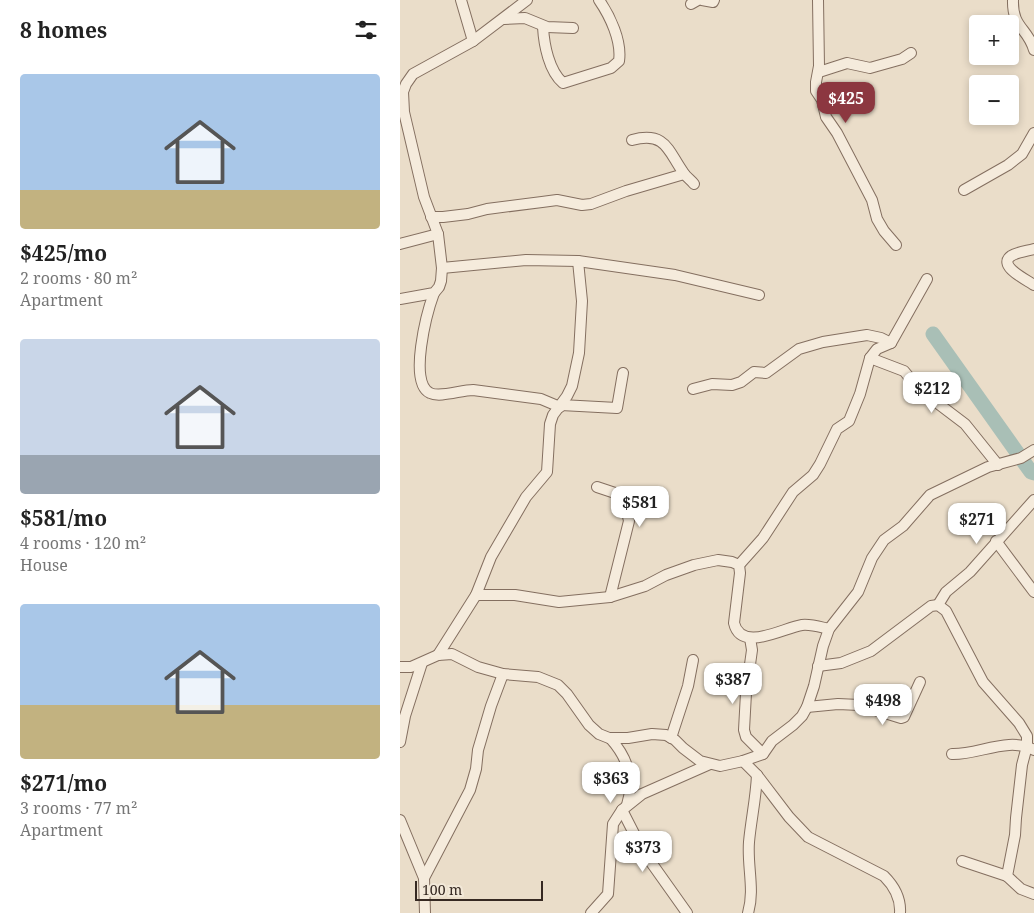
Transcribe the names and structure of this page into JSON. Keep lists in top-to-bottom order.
{
  "scale_bar": "100 m",
  "page": {
    "heading": "8 homes",
    "map_buttons": ["+", "−"],
    "list": [
      {
        "name": "$425/mo",
        "note": "2 rooms · 80 m² · Apartment"
      },
      {
        "name": "$581/mo",
        "note": "4 rooms · 120 m² · House"
      },
      {
        "name": "$271/mo",
        "note": "3 rooms · 77 m² · Apartment"
      }
    ],
    "price": [
      "$425",
      "$212",
      "$581",
      "$271",
      "$387",
      "$498",
      "$363",
      "$373"
    ],
    "scale": "100 m"
  }
}
